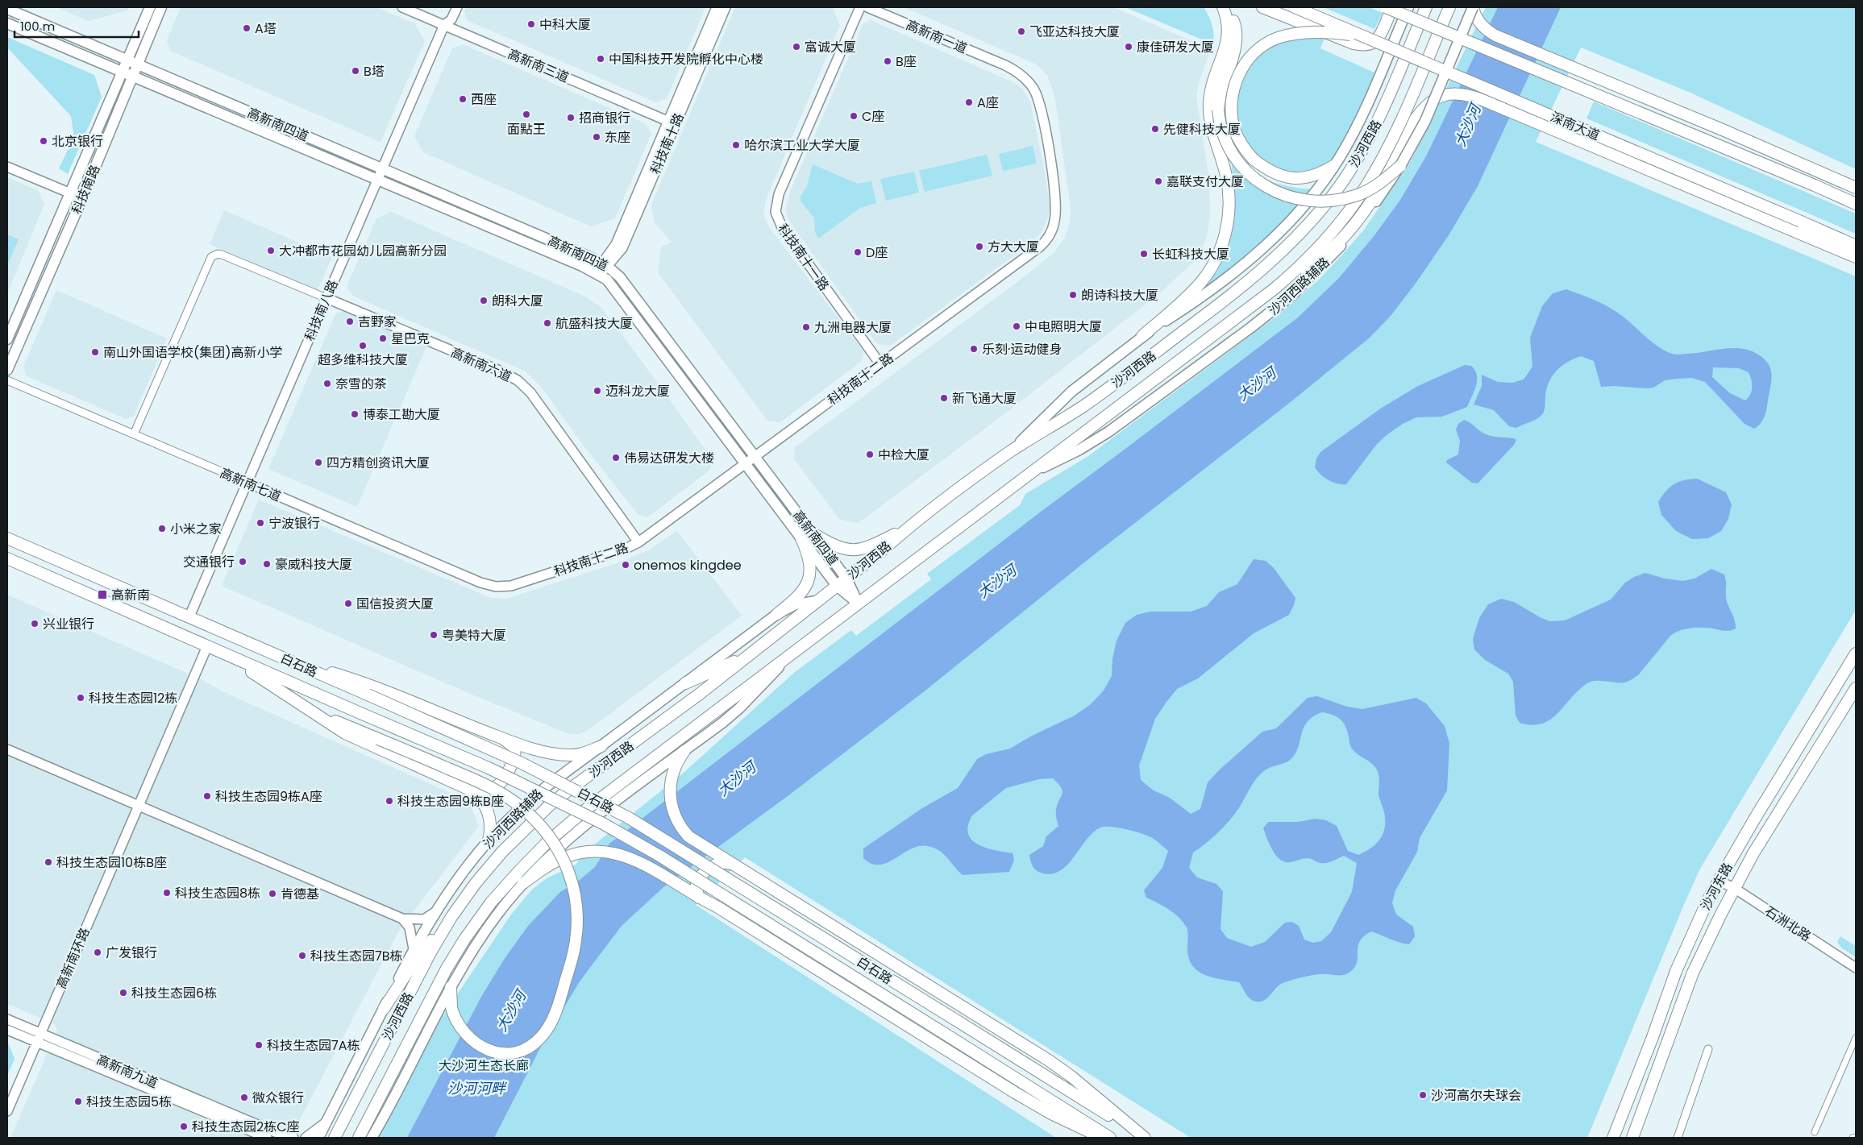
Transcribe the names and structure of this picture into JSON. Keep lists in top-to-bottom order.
{
  "streets": {
    "main road": [
      "高新南四道",
      "深南大道",
      "沙河西路",
      "科技南路",
      "沙河西路辅路",
      "白石路",
      "沙河东路"
    ],
    "street": [
      "高新南一道",
      "高新南三道",
      "科技南十路",
      "科技南十一路",
      "科技南八路",
      "高新南六道",
      "科技南十二路",
      "高新南七道",
      "石洲北路",
      "高新南环路",
      "高新南九道"
    ]
  },
  "crossings": [
    ["高新南一道", "科技南十二路"],
    ["高新南三道", "科技南十路"],
    ["高新南三道", "科技南八路"],
    ["高新南四道", "科技南十路"],
    ["高新南四道", "沙河西路"],
    ["高新南四道", "科技南路"],
    ["高新南四道", "科技南八路"],
    ["高新南四道", "科技南十二路"],
    ["沙河西路", "沙河西路辅路"],
    ["科技南十一路", "科技南十二路"],
    ["科技南八路", "高新南六道"],
    ["科技南八路", "高新南七道"],
    ["科技南八路", "白石路"],
    ["高新南六道", "科技南十二路"],
    ["科技南十二路", "高新南七道"],
    ["白石路", "高新南环路"],
    ["沙河东路", "石洲北路"],
    ["高新南环路", "高新南九道"]
  ],
  "water": ["大沙河", "沙河河畔"],
  "parks": ["大沙河生态长廊"],
  "places": {
    "other": [
      "中科大厦",
      "A塔",
      "飞亚达科技大厦",
      "富诚大厦",
      "康佳研发大厦",
      "中国科技开发院孵化中心楼",
      "B座",
      "B塔",
      "西座",
      "A座",
      "面點王",
      "C座",
      "招商银行",
      "先健科技大厦",
      "东座",
      "北京银行",
      "哈尔滨工业大学大厦",
      "嘉联支付大厦",
      "方大大厦",
      "大冲都市花园幼儿园高新分园",
      "D座",
      "长虹科技大厦",
      "朗诗科技大厦",
      "朗科大厦",
      "吉野家",
      "航盛科技大厦",
      "中电照明大厦",
      "九洲电器大厦",
      "星巴克",
      "超多维科技大厦",
      "乐刻·运动健身",
      "南山外国语学校(集团)高新小学",
      "奈雪的茶",
      "迈科龙大厦",
      "新飞通大厦",
      "博泰工勘大厦",
      "中检大厦",
      "伟易达研发大楼",
      "四方精创资讯大厦",
      "宁波银行",
      "小米之家",
      "交通银行",
      "豪威科技大厦",
      "onemos kingdee",
      "国信投资大厦",
      "兴业银行",
      "粤美特大厦",
      "科技生态园12栋",
      "科技生态园9栋A座",
      "科技生态园9栋B座",
      "科技生态园10栋B座",
      "科技生态园8栋",
      "肯德基",
      "广发银行",
      "科技生态园7B栋",
      "科技生态园6栋",
      "科技生态园7A栋",
      "沙河高尔夫球会",
      "微众银行",
      "科技生态园5栋",
      "科技生态园2栋C座"
    ],
    "transit": ["高新南"]
  },
  "scale_bar": "100 m"
}
